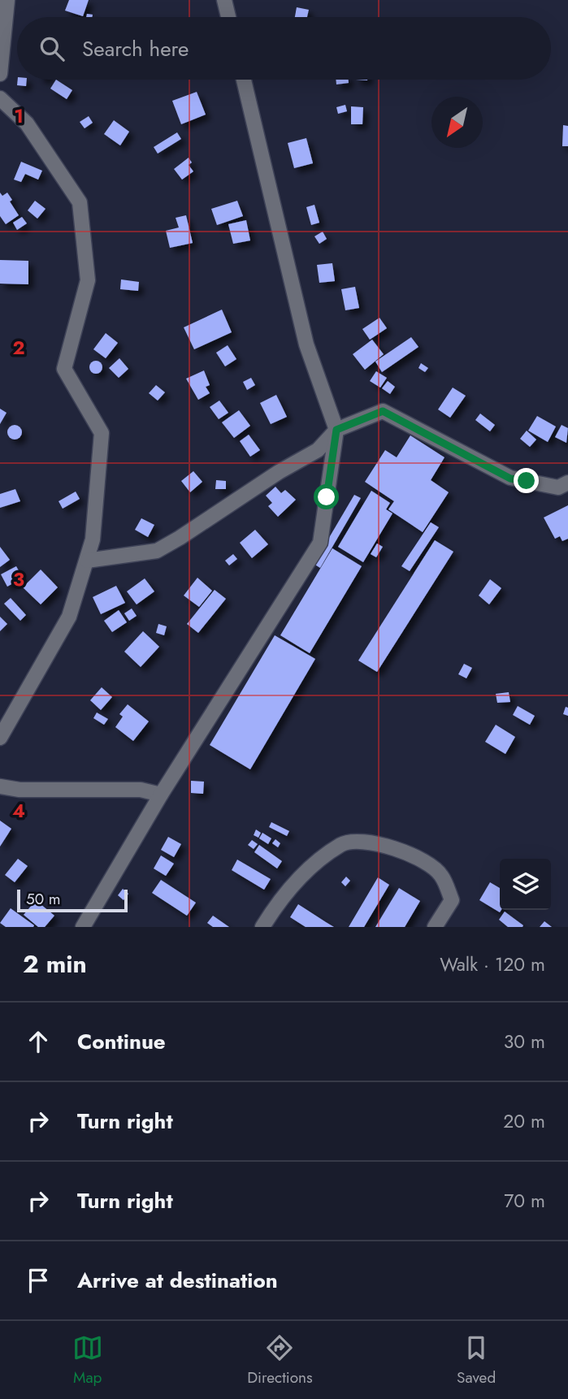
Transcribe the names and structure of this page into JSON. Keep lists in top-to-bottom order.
{
  "scale_bar": "50 m",
  "north": "bottom left",
  "page": {
    "search": "Search here",
    "scale": "50 m",
    "heading": ["2 min", "Walk · 120 m"],
    "list": [
      ["Continue", "30 m"],
      ["Turn right", "20 m"],
      ["Turn right", "70 m"],
      "Arrive at destination"
    ],
    "nav": ["Map", "Directions", "Saved"]
  },
  "grid": {
    "rows": [
      "1",
      "2",
      "3",
      "4"
    ]
  }
}
